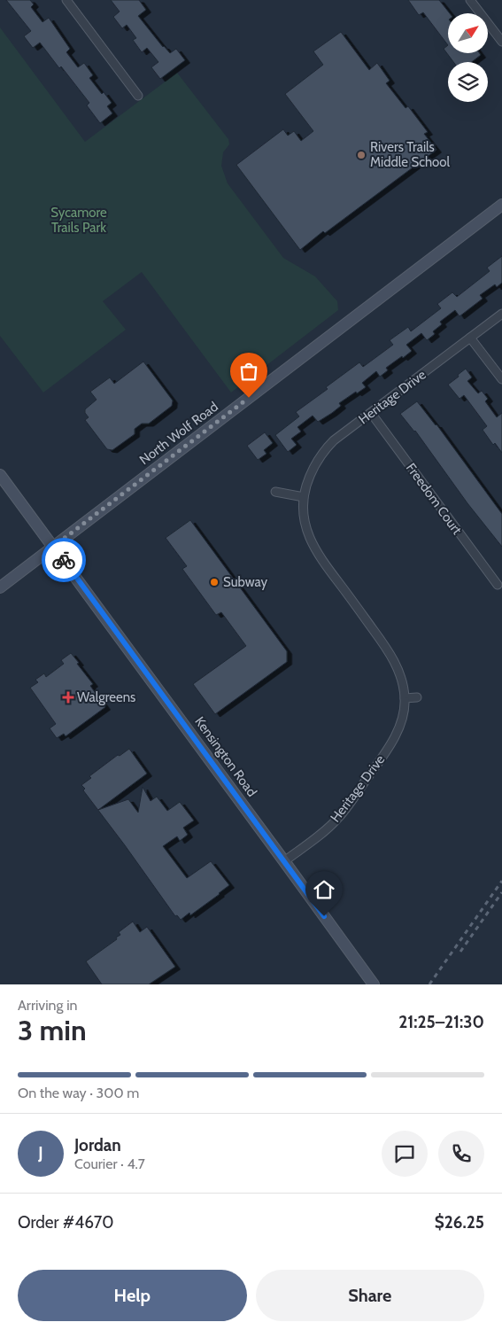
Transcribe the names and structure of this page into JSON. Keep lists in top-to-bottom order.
{
  "streets": {
    "main road": ["North Wolf Road", "Kensington Road"],
    "street": ["Heritage Drive", "Freedom Court"]
  },
  "crossings": [
    ["Heritage Drive", "Freedom Court"],
    ["Heritage Drive", "Kensington Road"],
    ["North Wolf Road", "Kensington Road"]
  ],
  "parks": ["Sycamore Trails Park"],
  "places": {
    "other": ["Rivers Trails Middle School", "Subway"],
    "health": ["Walgreens"]
  },
  "north": "top right",
  "page": {
    "heading": ["3 min", "Arriving in", "21:25–21:30"],
    "panel": [
      "Jordan",
      "Courier · 4.7",
      "Order #4670",
      "$26.25"
    ],
    "bar": "On the way · 300 m",
    "round": "J",
    "buttons": ["Help", "Share"]
  }
}
